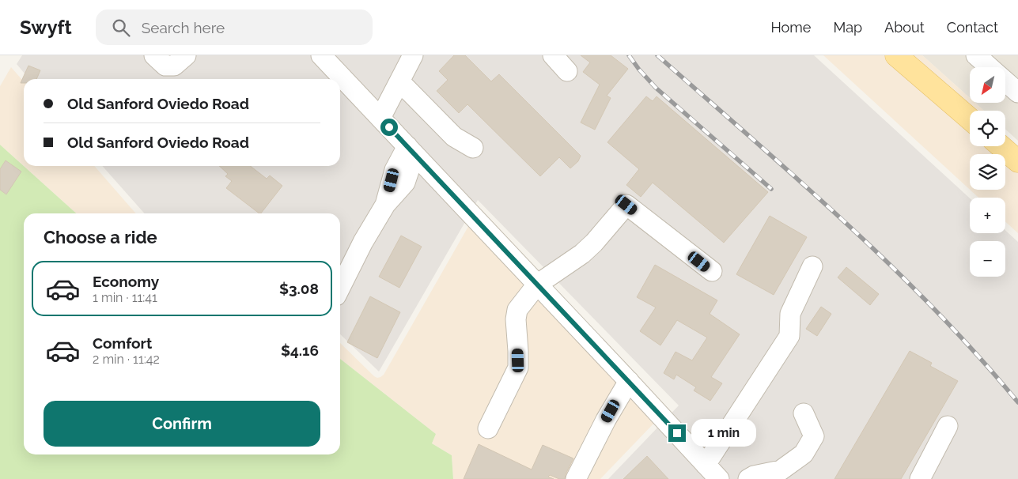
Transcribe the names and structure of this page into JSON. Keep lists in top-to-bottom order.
{
  "north": "bottom left",
  "page": {
    "header": "Swyft",
    "search": "Search here",
    "nav": [
      "Home",
      "Map",
      "About",
      "Contact"
    ],
    "map_buttons": ["+", "−"],
    "banner": ["Old Sanford Oviedo Road", "Old Sanford Oviedo Road"],
    "heading": "Choose a ride",
    "list": [
      {
        "name": "Economy",
        "note": "1 min · 11:41",
        "value": "$3.08"
      },
      {
        "name": "Comfort",
        "note": "2 min · 11:42",
        "value": "$4.16"
      }
    ],
    "buttons": "Confirm",
    "bubble": "1 min"
  }
}
